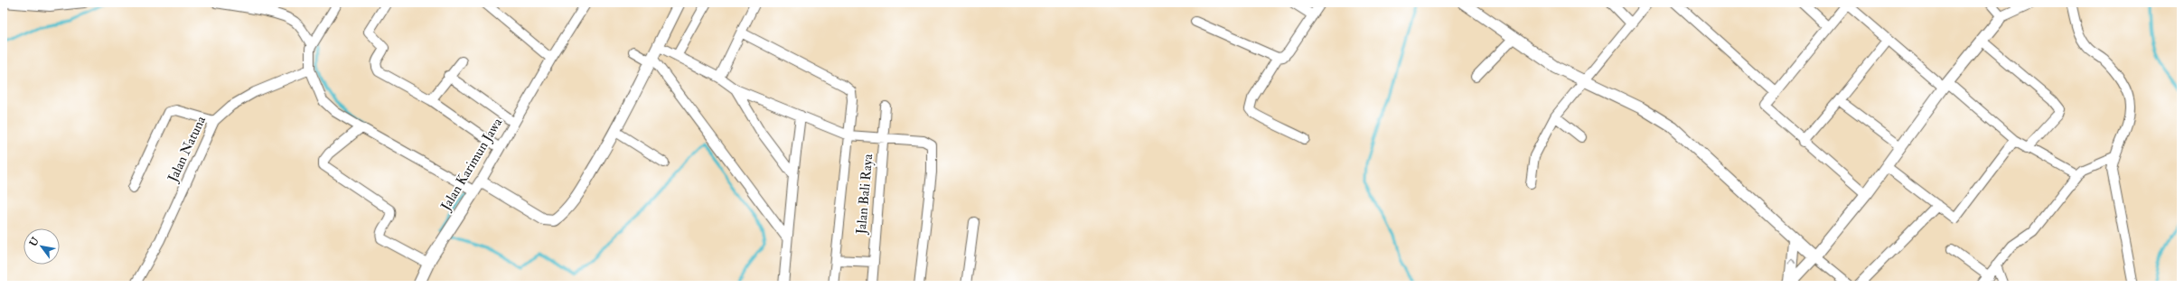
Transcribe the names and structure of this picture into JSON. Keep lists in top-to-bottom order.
{
  "streets": {
    "street": ["Jalan Natuna", "Jalan Karimun Jawa", "Jalan Bali Raya"]
  },
  "north": "top left"
}
